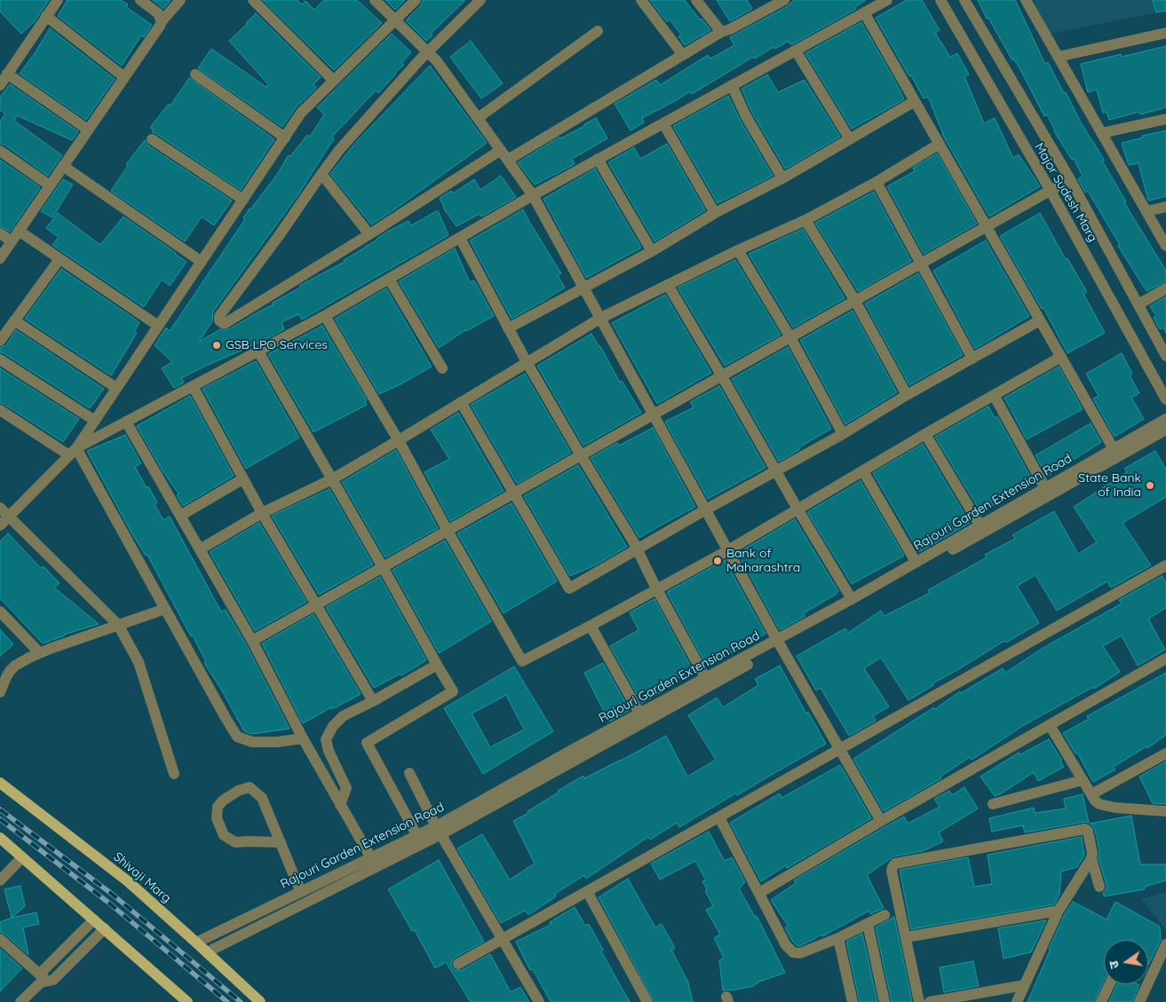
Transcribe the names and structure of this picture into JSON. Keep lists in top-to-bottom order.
{
  "streets": {
    "main road": ["Shivaji Marg"],
    "street": ["Major Sudesh Marg", "Rajouri Garden Extension Road"]
  },
  "crossings": [
    ["Rajouri Garden Extension Road", "Shivaji Marg"]
  ],
  "places": ["GSB LPO Services", "State Bank of India", "Bank of Maharashtra"],
  "north": "left"
}
